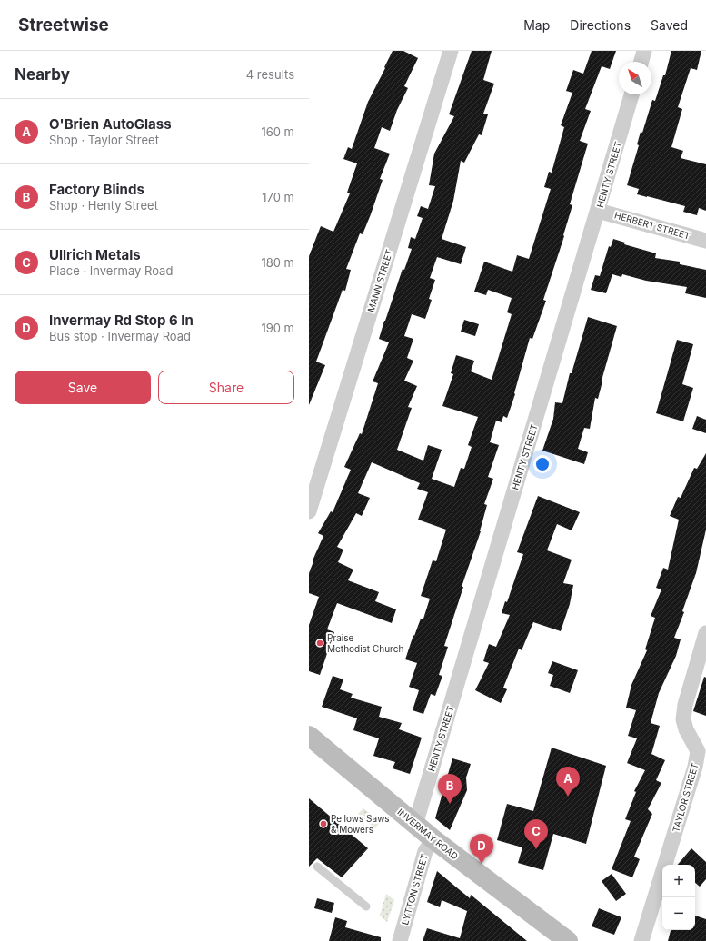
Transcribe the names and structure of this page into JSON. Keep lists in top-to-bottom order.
{
  "streets": {
    "main road": ["INVERMAY ROAD"],
    "street": [
      "HENTY STREET",
      "HERBERT STREET",
      "MANN STREET",
      "TAYLOR STREET",
      "LYTTON STREET"
    ]
  },
  "crossings": [
    ["HENTY STREET", "HERBERT STREET"],
    ["HENTY STREET", "INVERMAY ROAD"],
    ["INVERMAY ROAD", "LYTTON STREET"]
  ],
  "places": ["Praise Methodist Church", "Pellows Saws & Mowers"],
  "north": "top left",
  "page": {
    "header": "Streetwise",
    "nav": ["Map", "Directions", "Saved"],
    "heading": ["Nearby", "4 results"],
    "list": [
      {
        "mark": "A",
        "name": "O'Brien AutoGlass",
        "note": "Shop · Taylor Street",
        "value": "160 m"
      },
      {
        "mark": "B",
        "name": "Factory Blinds",
        "note": "Shop · Henty Street",
        "value": "170 m"
      },
      {
        "mark": "C",
        "name": "Ullrich Metals",
        "note": "Place · Invermay Road",
        "value": "180 m"
      },
      {
        "mark": "D",
        "name": "Invermay Rd Stop 6 In",
        "note": "Bus stop · Invermay Road",
        "value": "190 m"
      }
    ],
    "buttons": ["Save", "Share"],
    "pins": [
      "A",
      "B",
      "C",
      "D"
    ],
    "map_buttons": ["+", "−"]
  }
}
